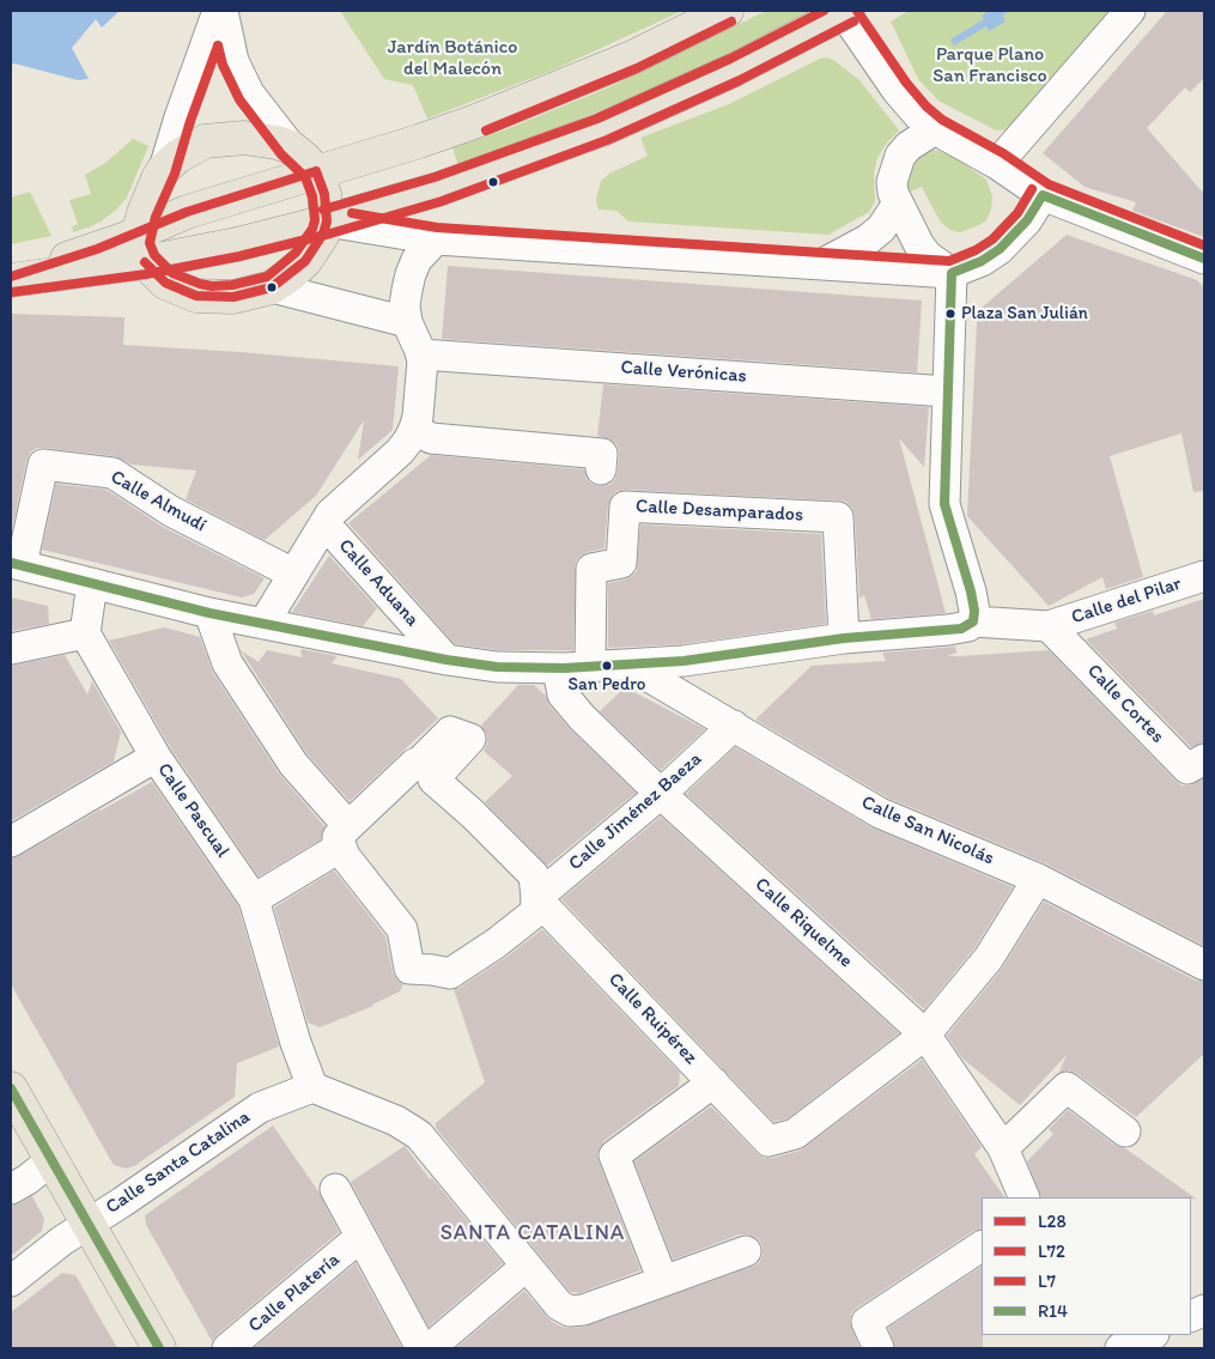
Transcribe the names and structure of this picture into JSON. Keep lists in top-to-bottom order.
{
  "streets": {
    "street": [
      "Calle Verónicas",
      "Calle Almudí",
      "Calle Desamparados",
      "Calle Aduana",
      "Calle del Pilar",
      "Calle Cortes",
      "Calle Pascual",
      "Calle Jiménez Baeza",
      "Calle San Nicolás",
      "Calle Riquelme",
      "Calle Ruipérez",
      "Calle Santa Catalina",
      "Calle Platería"
    ]
  },
  "crossings": [
    ["Calle Desamparados", "Calle Riquelme"],
    ["Calle del Pilar", "Calle Cortes"],
    ["Calle Pascual", "Calle Santa Catalina"],
    ["Calle Jiménez Baeza", "Calle San Nicolás"],
    ["Calle Jiménez Baeza", "Calle Riquelme"],
    ["Calle Jiménez Baeza", "Calle Ruipérez"],
    ["Calle Riquelme", "Calle Ruipérez"]
  ],
  "districts": ["SANTA CATALINA"],
  "parks": ["Jardín Botánico del Malecón", "Parque Plano San Francisco"],
  "places": ["Plaza San Julián", "San Pedro"],
  "lines": [
    "transit line L7",
    "transit line L72",
    "transit line L28",
    "transit line R14"
  ],
  "legend": [
    "L28",
    "L72",
    "L7",
    "R14"
  ]
}
